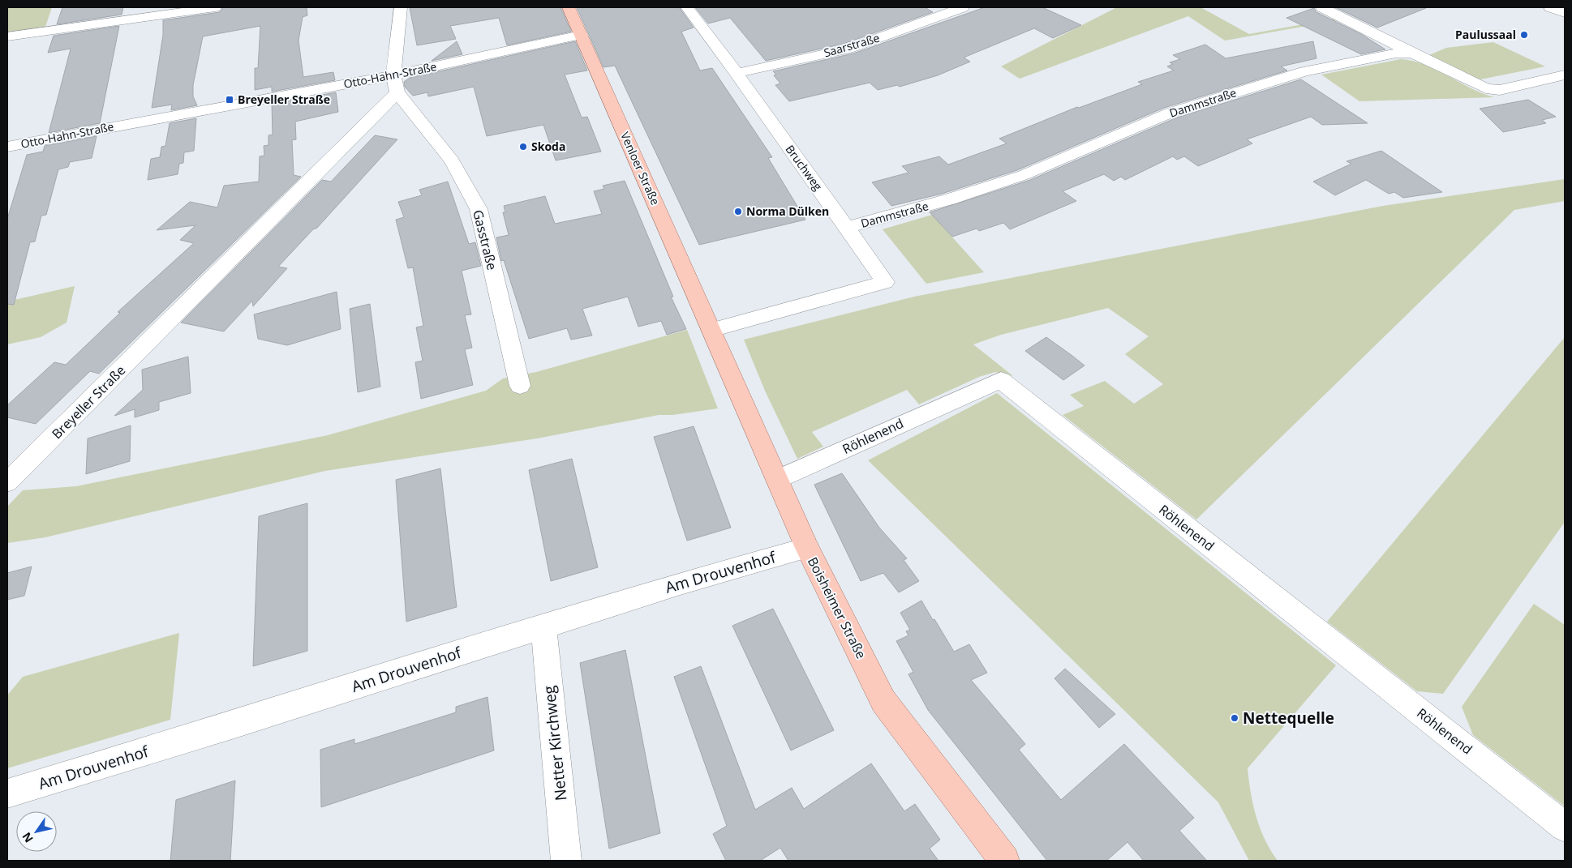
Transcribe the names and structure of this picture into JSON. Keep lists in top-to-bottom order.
{
  "streets": {
    "main road": ["Venloer Straße", "Boisheimer Straße"],
    "street": [
      "Saarstraße",
      "Otto-Hahn-Straße",
      "Dammstraße",
      "Bruchweg",
      "Gasstraße",
      "Breyeller Straße",
      "Röhlenend",
      "Am Drouvenhof",
      "Netter Kirchweg"
    ]
  },
  "crossings": [
    ["Saarstraße", "Bruchweg"],
    ["Otto-Hahn-Straße", "Venloer Straße"],
    ["Otto-Hahn-Straße", "Gasstraße"],
    ["Otto-Hahn-Straße", "Breyeller Straße"],
    ["Dammstraße", "Bruchweg"],
    ["Bruchweg", "Venloer Straße"],
    ["Bruchweg", "Boisheimer Straße"],
    ["Venloer Straße", "Boisheimer Straße"],
    ["Gasstraße", "Breyeller Straße"],
    ["Röhlenend", "Boisheimer Straße"],
    ["Am Drouvenhof", "Boisheimer Straße"],
    ["Am Drouvenhof", "Netter Kirchweg"]
  ],
  "places": {
    "other": [
      "Paulussaal",
      "Skoda",
      "Norma Dülken",
      "Nettequelle"
    ],
    "transit": ["Breyeller Straße"]
  },
  "north": "bottom left"
}
